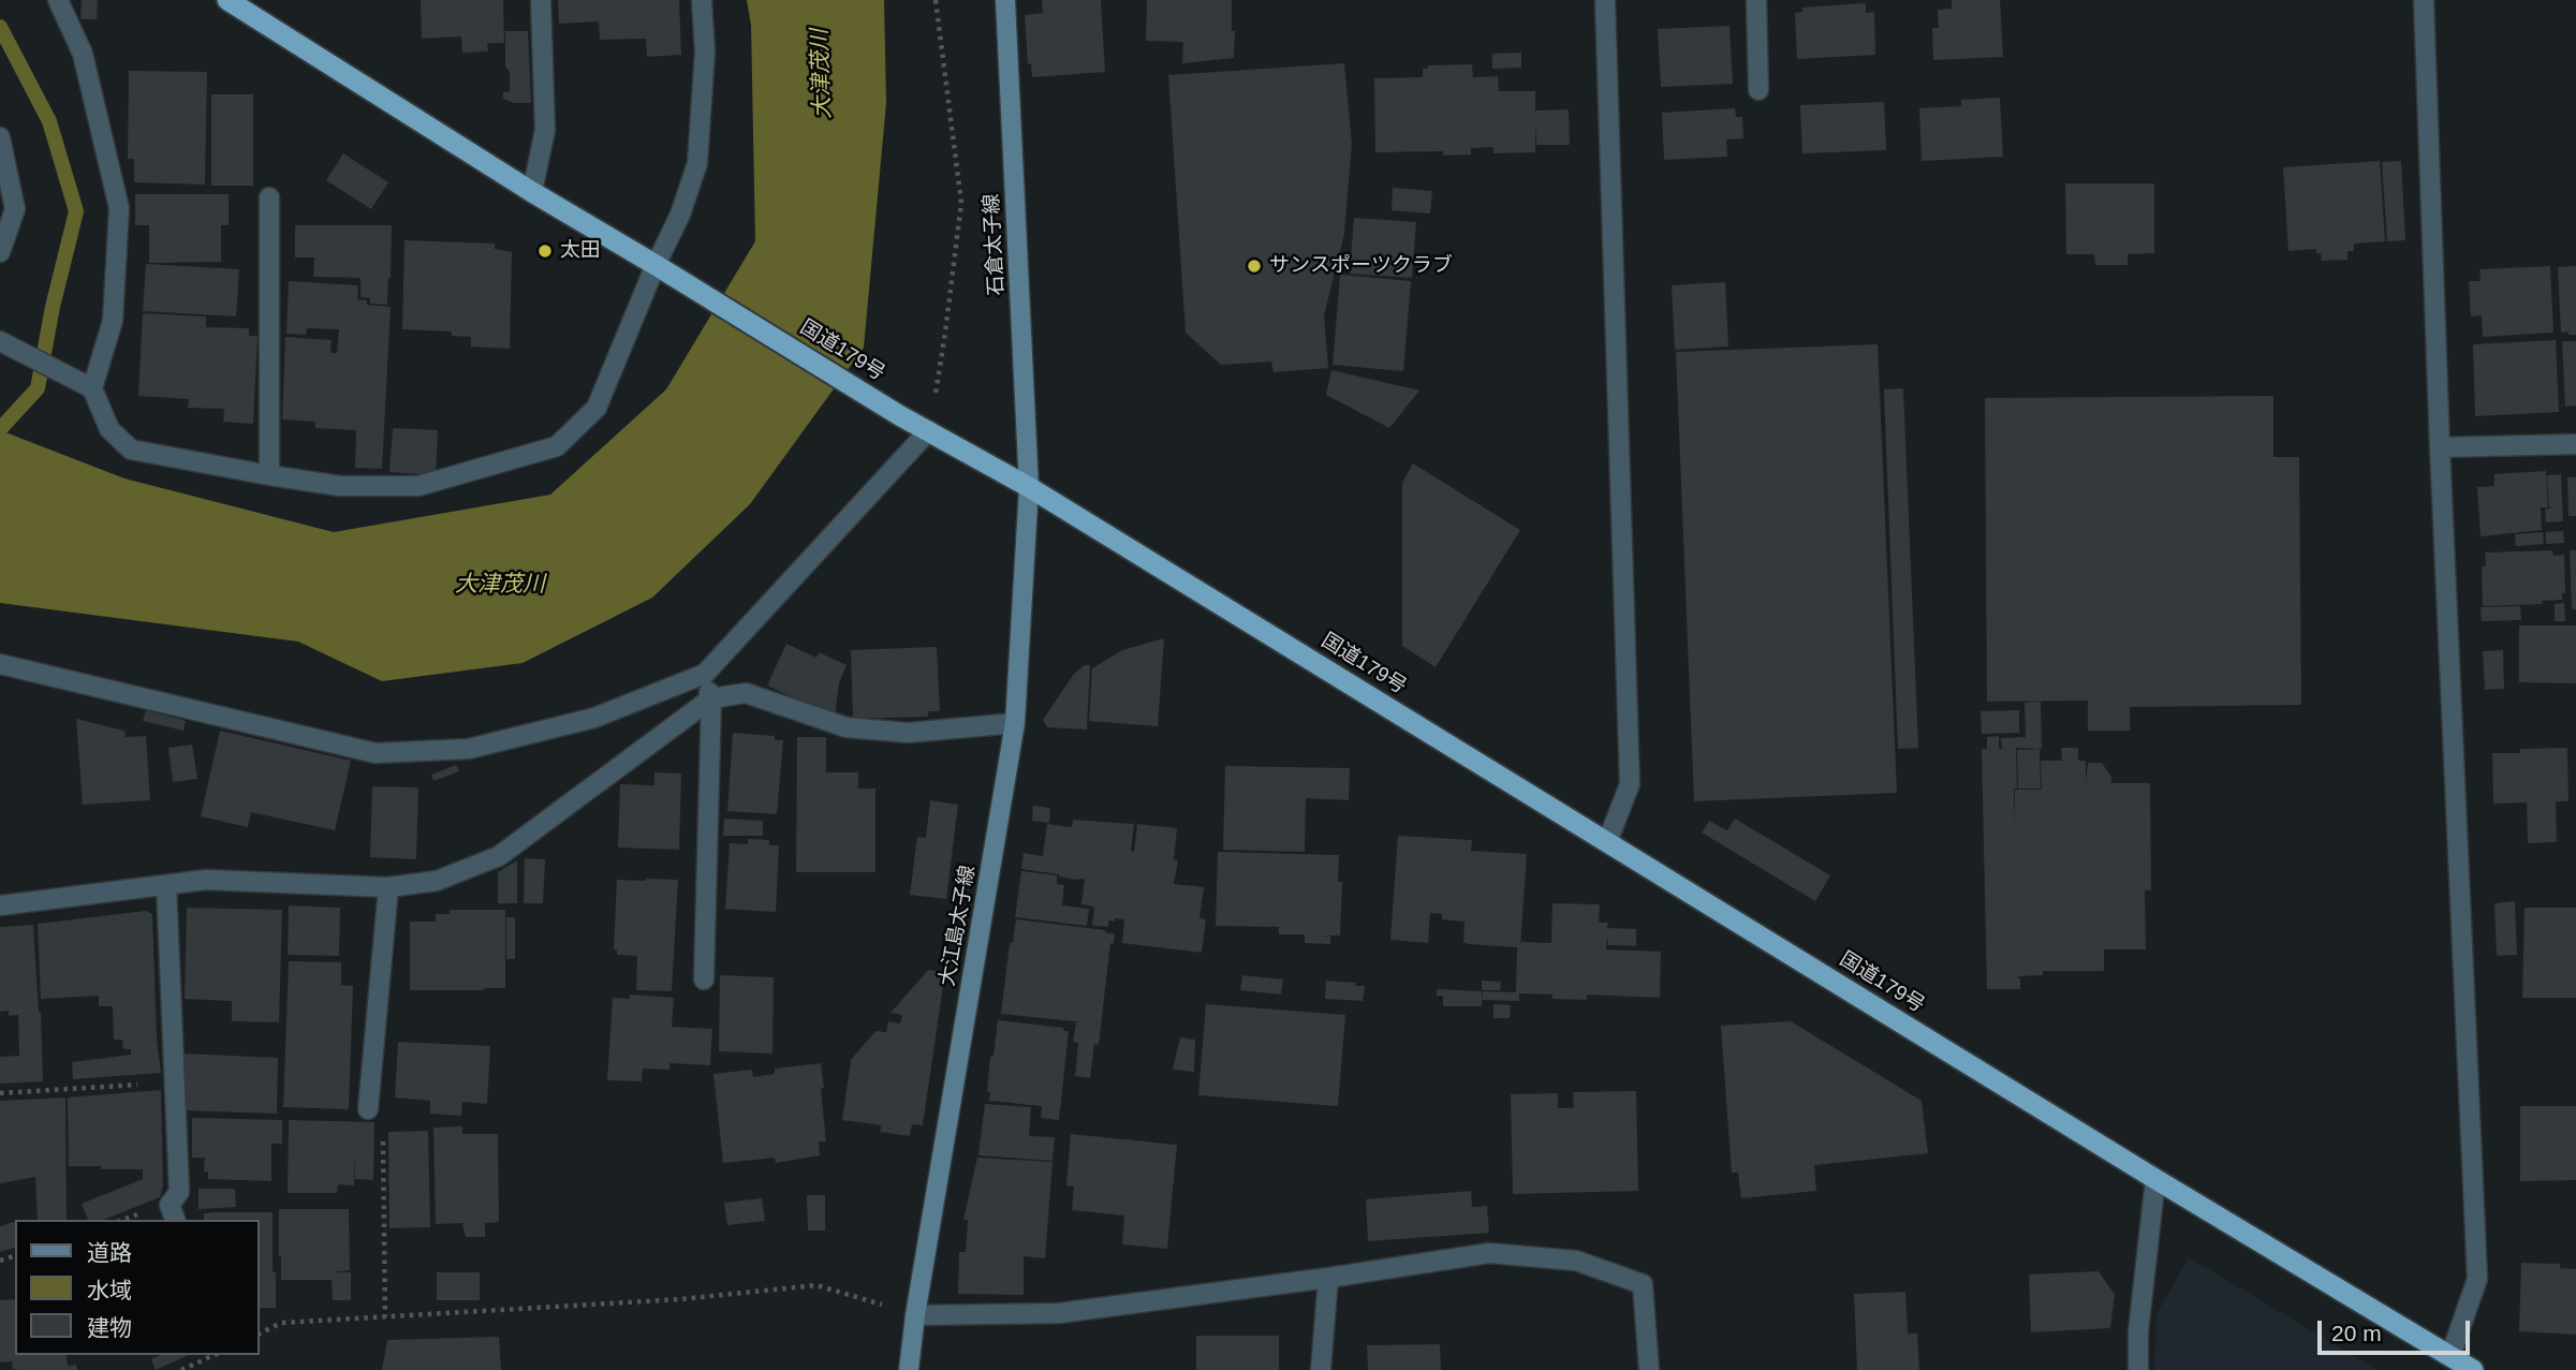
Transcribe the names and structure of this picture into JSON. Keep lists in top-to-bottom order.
{
  "streets": {
    "highway": ["国道179号"],
    "main road": ["石倉太子線", "大江島太子線"]
  },
  "crossings": [
    ["石倉太子線", "国道179号"],
    ["石倉太子線", "大江島太子線"],
    ["国道179号", "大江島太子線"]
  ],
  "water": ["大津茂川"],
  "places": ["太田", "サンスポーツクラブ"],
  "legend": ["道路", "水域", "建物"],
  "scale_bar": "20 m"
}
